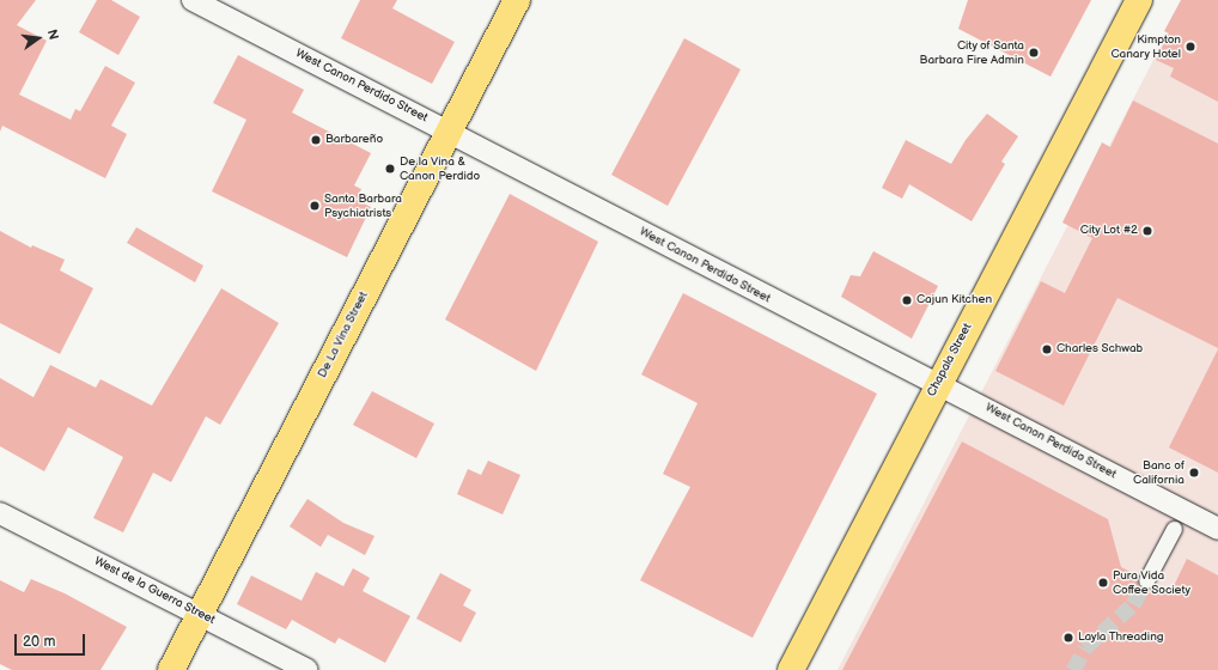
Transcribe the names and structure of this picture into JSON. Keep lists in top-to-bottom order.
{
  "streets": {
    "main road": ["De La Vina Street", "Chapala Street"],
    "street": ["West Canon Perdido Street", "West de la Guerra Street"]
  },
  "crossings": [
    ["West Canon Perdido Street", "De La Vina Street"],
    ["West Canon Perdido Street", "Chapala Street"],
    ["De La Vina Street", "West de la Guerra Street"]
  ],
  "places": [
    "Kimpton Canary Hotel",
    "City of Santa Barbara Fire Admin",
    "Barbareño",
    "De la Vina & Canon Perdido",
    "Santa Barbara Psychiatrists",
    "City Lot #2",
    "Cajun Kitchen",
    "Charles Schwab",
    "Banc of California",
    "Pura Vida Coffee Society",
    "Layla Threading"
  ],
  "scale_bar": "20 m",
  "north": "right"
}
